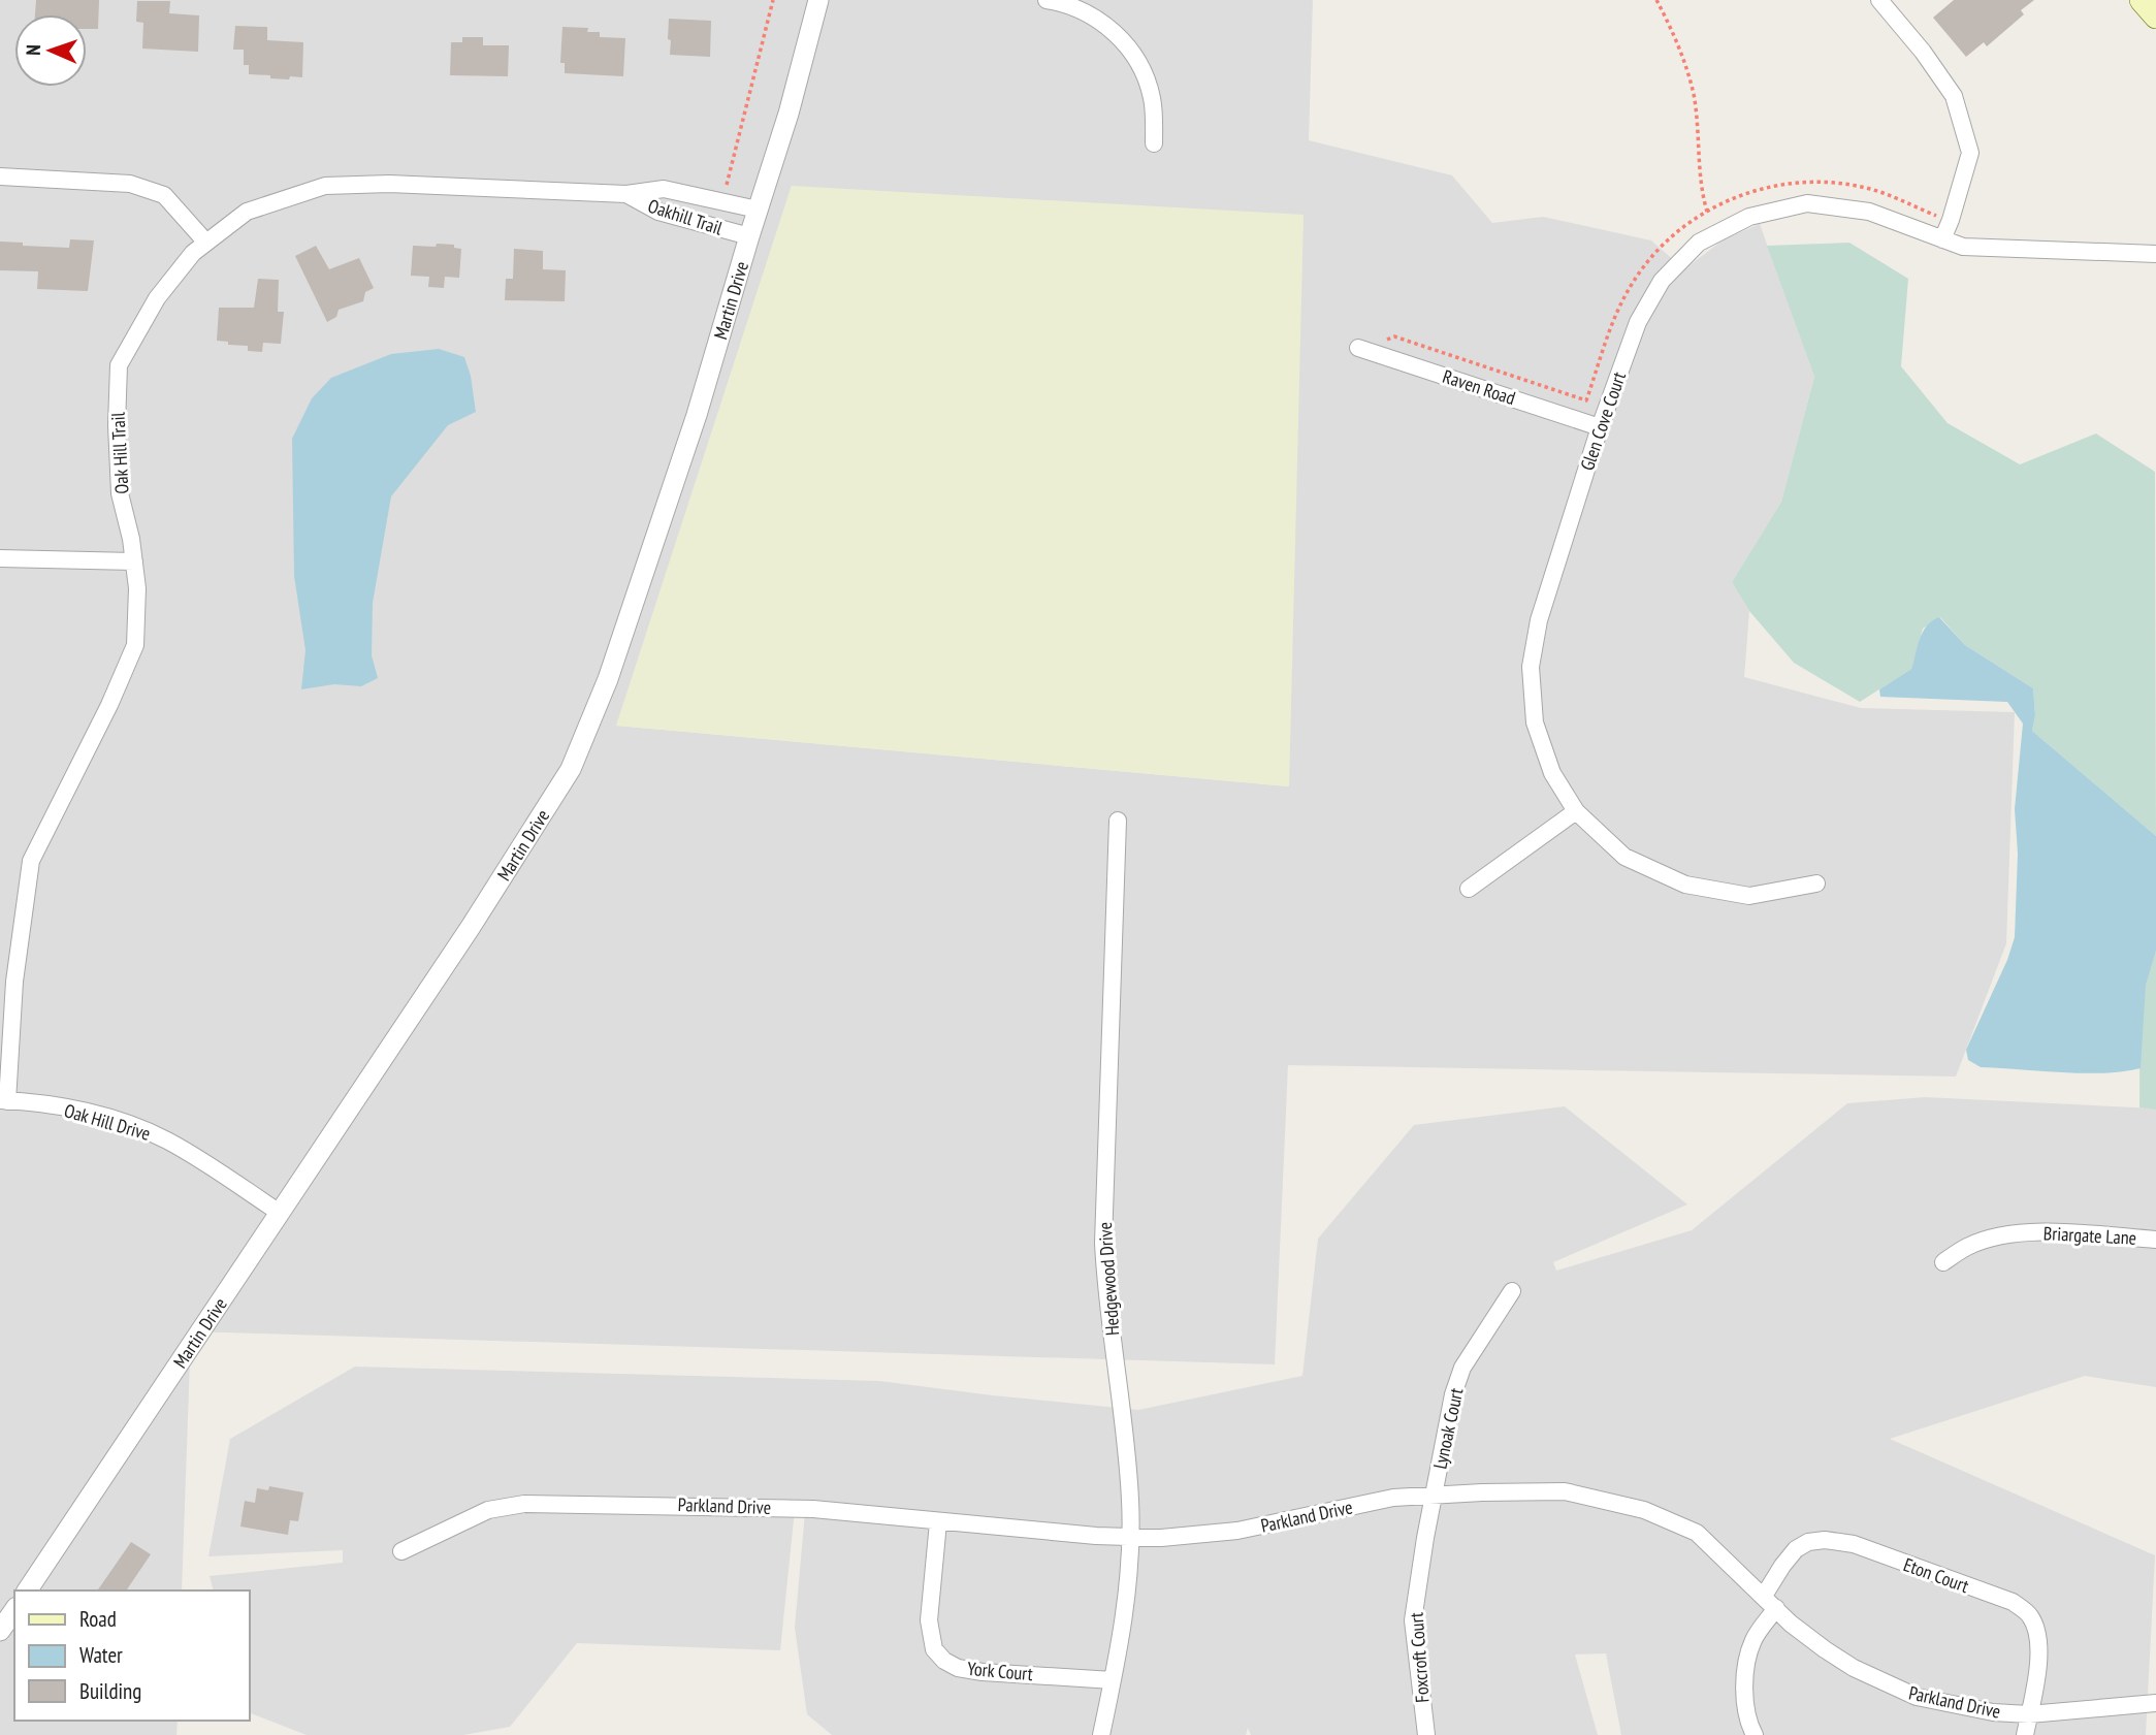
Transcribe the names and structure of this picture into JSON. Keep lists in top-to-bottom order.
{
  "streets": {
    "street": [
      "Oakhill Trail",
      "Martin Drive",
      "Raven Road",
      "Glen Cove Court",
      "Oak Hill Trail",
      "Oak Hill Drive",
      "Briargate Lane",
      "Hedgewood Drive",
      "Lynoak Court",
      "Parkland Drive",
      "Eton Court",
      "Foxcroft Court",
      "York Court"
    ]
  },
  "crossings": [
    ["Oakhill Trail", "Martin Drive"],
    ["Oakhill Trail", "Oak Hill Trail"],
    ["Martin Drive", "Oak Hill Drive"],
    ["Raven Road", "Glen Cove Court"],
    ["Oak Hill Trail", "Oak Hill Drive"],
    ["Hedgewood Drive", "Parkland Drive"],
    ["Hedgewood Drive", "York Court"],
    ["Lynoak Court", "Parkland Drive"],
    ["Lynoak Court", "Foxcroft Court"],
    ["Parkland Drive", "Eton Court"],
    ["Parkland Drive", "Foxcroft Court"],
    ["Parkland Drive", "York Court"]
  ],
  "legend": ["Road", "Water", "Building"],
  "north": "left"
}
